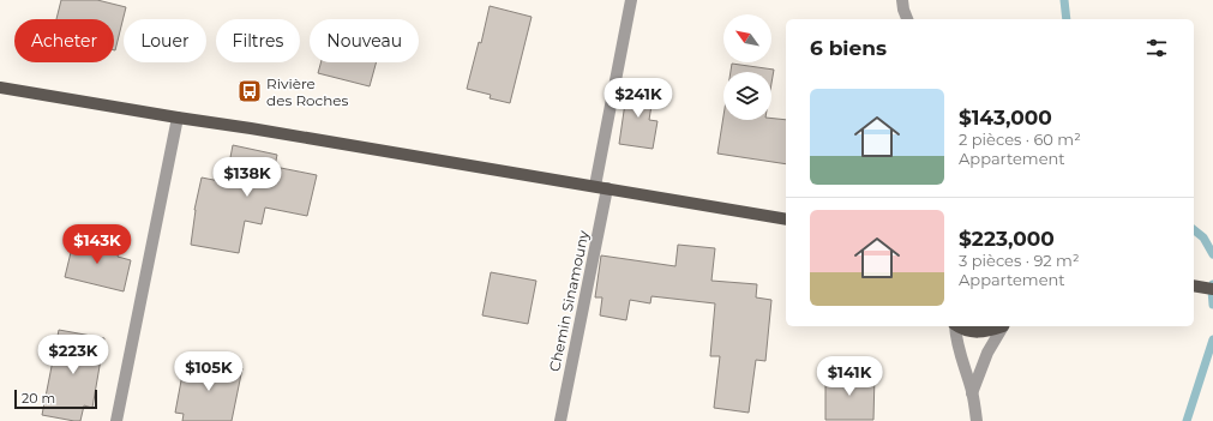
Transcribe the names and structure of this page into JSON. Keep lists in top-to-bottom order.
{
  "streets": {
    "street": ["Chemin Sinamouny"]
  },
  "places": {
    "bus stop": ["Rivière des Roches"]
  },
  "scale_bar": "20 m",
  "north": "top left",
  "page": {
    "chip": [
      "Acheter",
      "Louer",
      "Filtres",
      "Nouveau"
    ],
    "heading": "6 biens",
    "list": [
      {
        "name": "$143,000",
        "note": "2 pièces · 60 m² · Appartement"
      },
      {
        "name": "$223,000",
        "note": "3 pièces · 92 m² · Appartement"
      }
    ],
    "price": [
      "$241K",
      "$138K",
      "$143K",
      "$223K",
      "$105K",
      "$141K"
    ],
    "scale": "20 m"
  }
}
